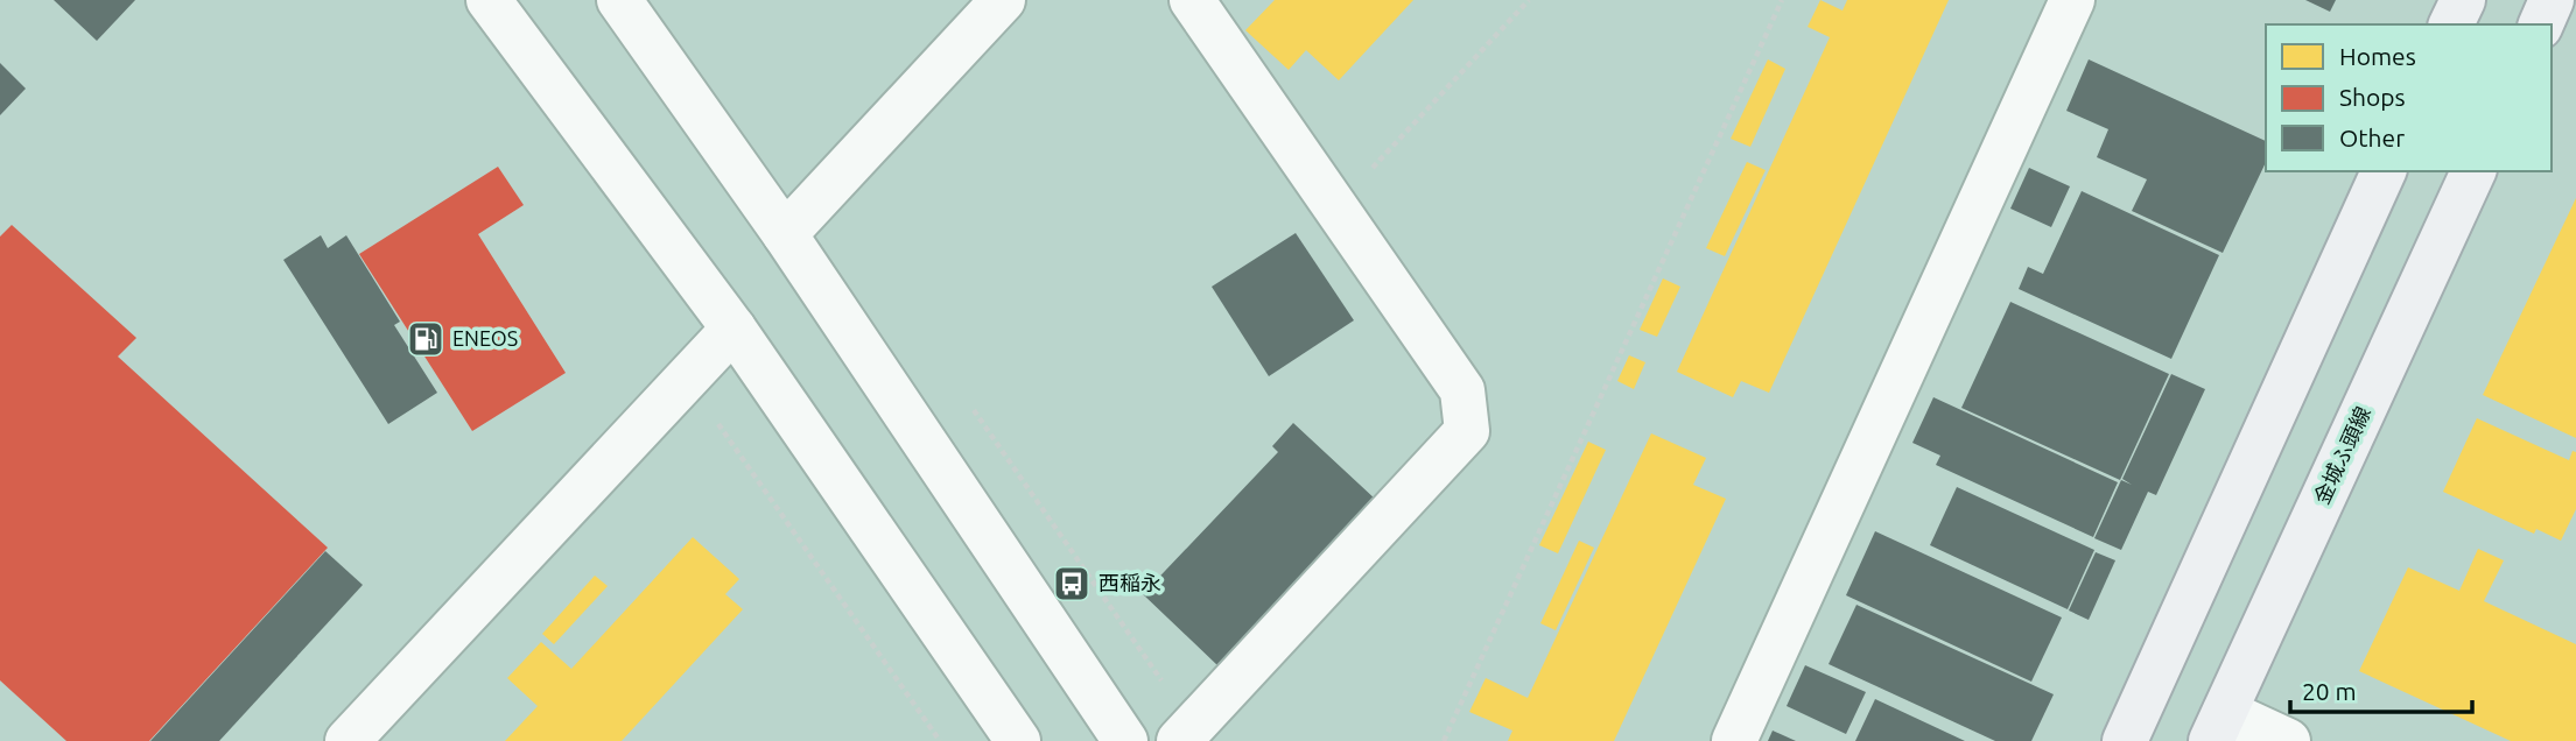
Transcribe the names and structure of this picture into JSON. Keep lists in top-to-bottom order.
{
  "streets": {
    "main road": ["金城ふ頭線"]
  },
  "places": {
    "fuel station": ["ENEOS"],
    "bus stop": ["西稲永"]
  },
  "legend": ["Homes", "Shops", "Other"],
  "scale_bar": "20 m"
}
